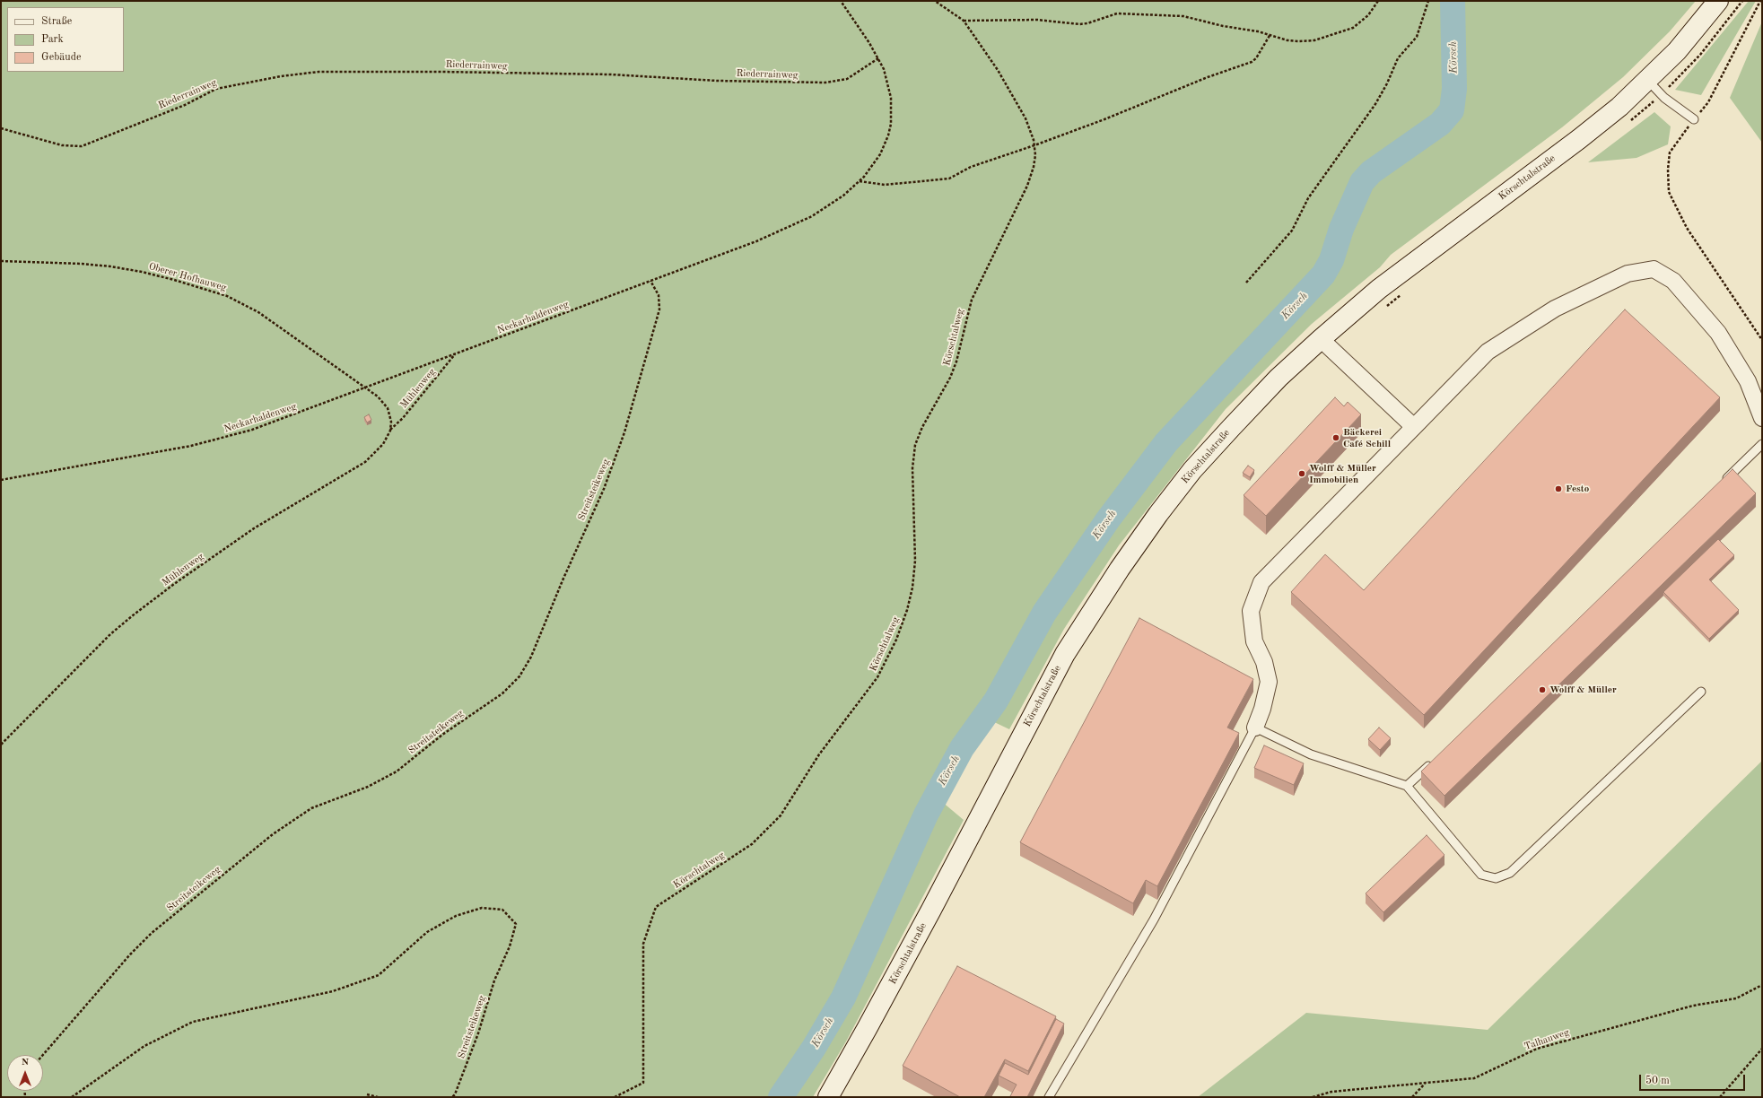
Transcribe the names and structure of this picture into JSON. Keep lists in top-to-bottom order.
{
  "streets": {
    "main road": ["Körschtalstraße"],
    "path": [
      "Riederrainweg",
      "Oberer Hofhauweg",
      "Neckarhaldenweg",
      "Körschtalweg",
      "Mühlenweg",
      "Streitsteikeweg",
      "Talhauweg"
    ]
  },
  "crossings": [
    ["Riederrainweg", "Neckarhaldenweg"],
    ["Oberer Hofhauweg", "Neckarhaldenweg"],
    ["Oberer Hofhauweg", "Mühlenweg"],
    ["Neckarhaldenweg", "Mühlenweg"],
    ["Neckarhaldenweg", "Streitsteikeweg"]
  ],
  "water": ["Körsch"],
  "places": [
    "Bäckerei Café Schill",
    "Wolff & Müller Immobilien",
    "Festo",
    "Wolff & Müller"
  ],
  "legend": ["Straße", "Park", "Gebäude"],
  "scale_bar": "50 m",
  "north": "top"
}
